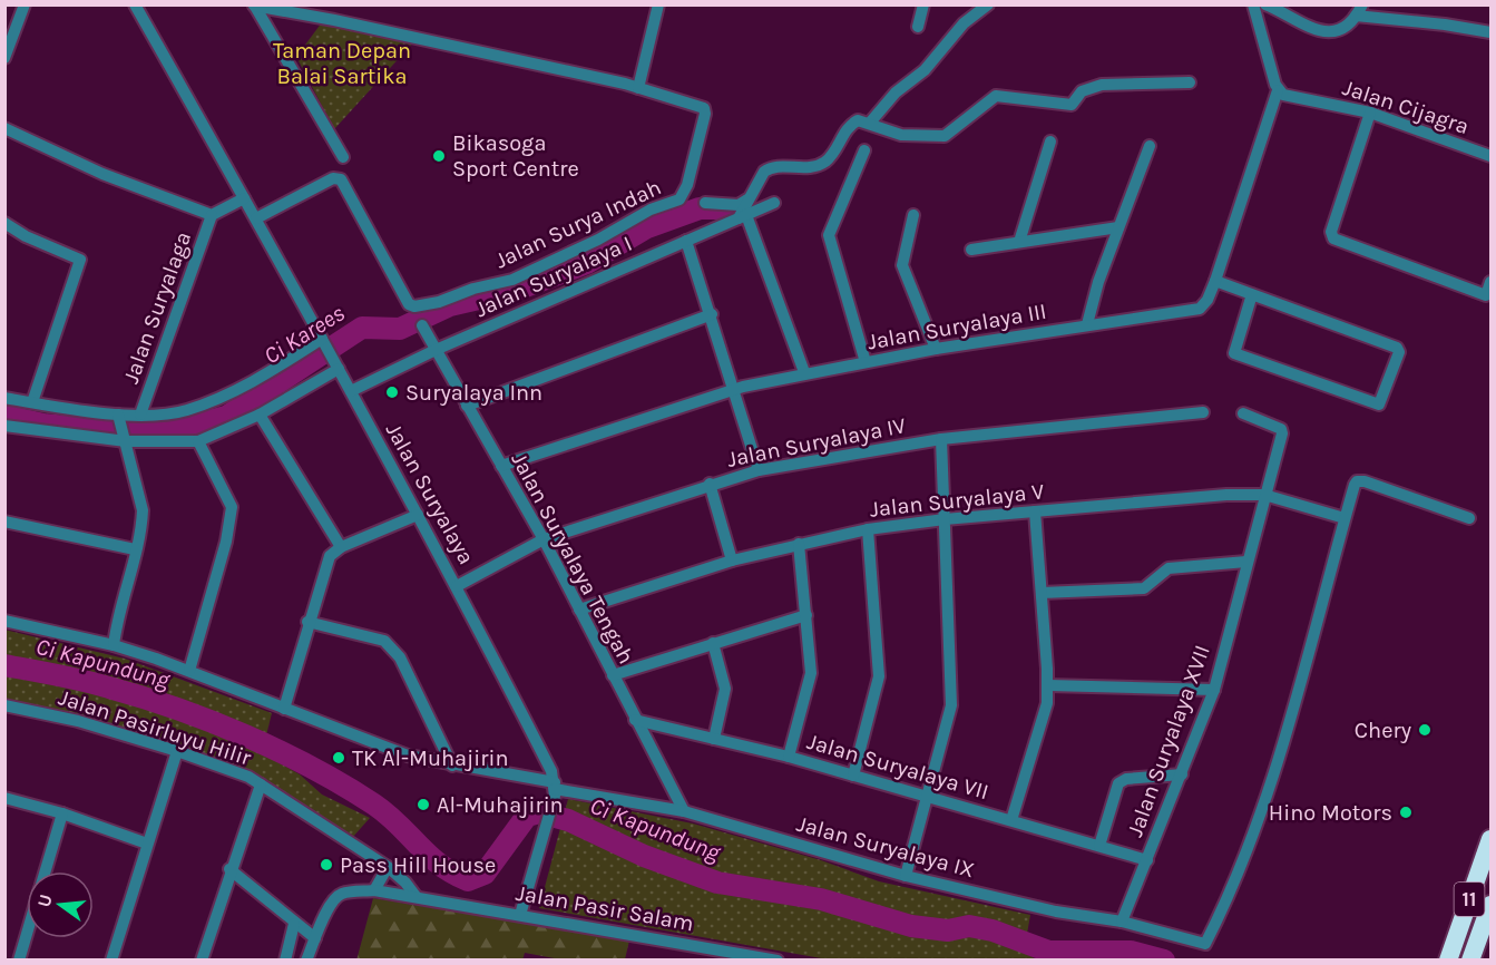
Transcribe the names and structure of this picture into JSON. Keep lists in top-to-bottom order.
{
  "streets": {
    "highway": ["11"],
    "street": [
      "Jalan Cijagra",
      "Jalan Surya Indah",
      "Jalan Suryalaya I",
      "Jalan Suryalaga",
      "Jalan Suryalaya III",
      "Jalan Suryalaya IV",
      "Jalan Suryalaya",
      "Jalan Suryalaya V",
      "Jalan Suryalaya Tengah",
      "Jalan Pasirluyu Hilir",
      "Jalan Suryalaya XVII",
      "Jalan Suryalaya VII",
      "Jalan Suryalaya IX",
      "Jalan Pasir Salam"
    ]
  },
  "crossings": [
    ["Jalan Cijagra", "Jalan Suryalaya III"],
    ["Jalan Surya Indah", "Jalan Suryalaya"],
    ["Jalan Suryalaya I", "Jalan Suryalaya"],
    ["Jalan Suryalaya I", "Jalan Suryalaya Tengah"],
    ["Jalan Suryalaya III", "Jalan Suryalaya Tengah"],
    ["Jalan Suryalaya IV", "Jalan Suryalaya"],
    ["Jalan Suryalaya IV", "Jalan Suryalaya Tengah"],
    ["Jalan Suryalaya", "Jalan Suryalaya IX"],
    ["Jalan Suryalaya V", "Jalan Suryalaya Tengah"],
    ["Jalan Suryalaya V", "Jalan Suryalaya XVII"],
    ["Jalan Suryalaya V", "Jalan Suryalaya IX"],
    ["Jalan Suryalaya Tengah", "Jalan Suryalaya VII"],
    ["Jalan Suryalaya Tengah", "Jalan Suryalaya IX"],
    ["Jalan Pasirluyu Hilir", "Jalan Pasir Salam"],
    ["Jalan Suryalaya XVII", "Jalan Suryalaya VII"],
    ["Jalan Suryalaya XVII", "Jalan Suryalaya IX"]
  ],
  "water": ["Ci Karees", "Ci Kapundung"],
  "parks": ["Taman Depan Balai Sartika"],
  "places": [
    "Bikasoga Sport Centre",
    "Suryalaya Inn",
    "Chery",
    "TK Al-Muhajirin",
    "Al-Muhajirin",
    "Hino Motors",
    "Pass Hill House"
  ],
  "north": "left"
}
